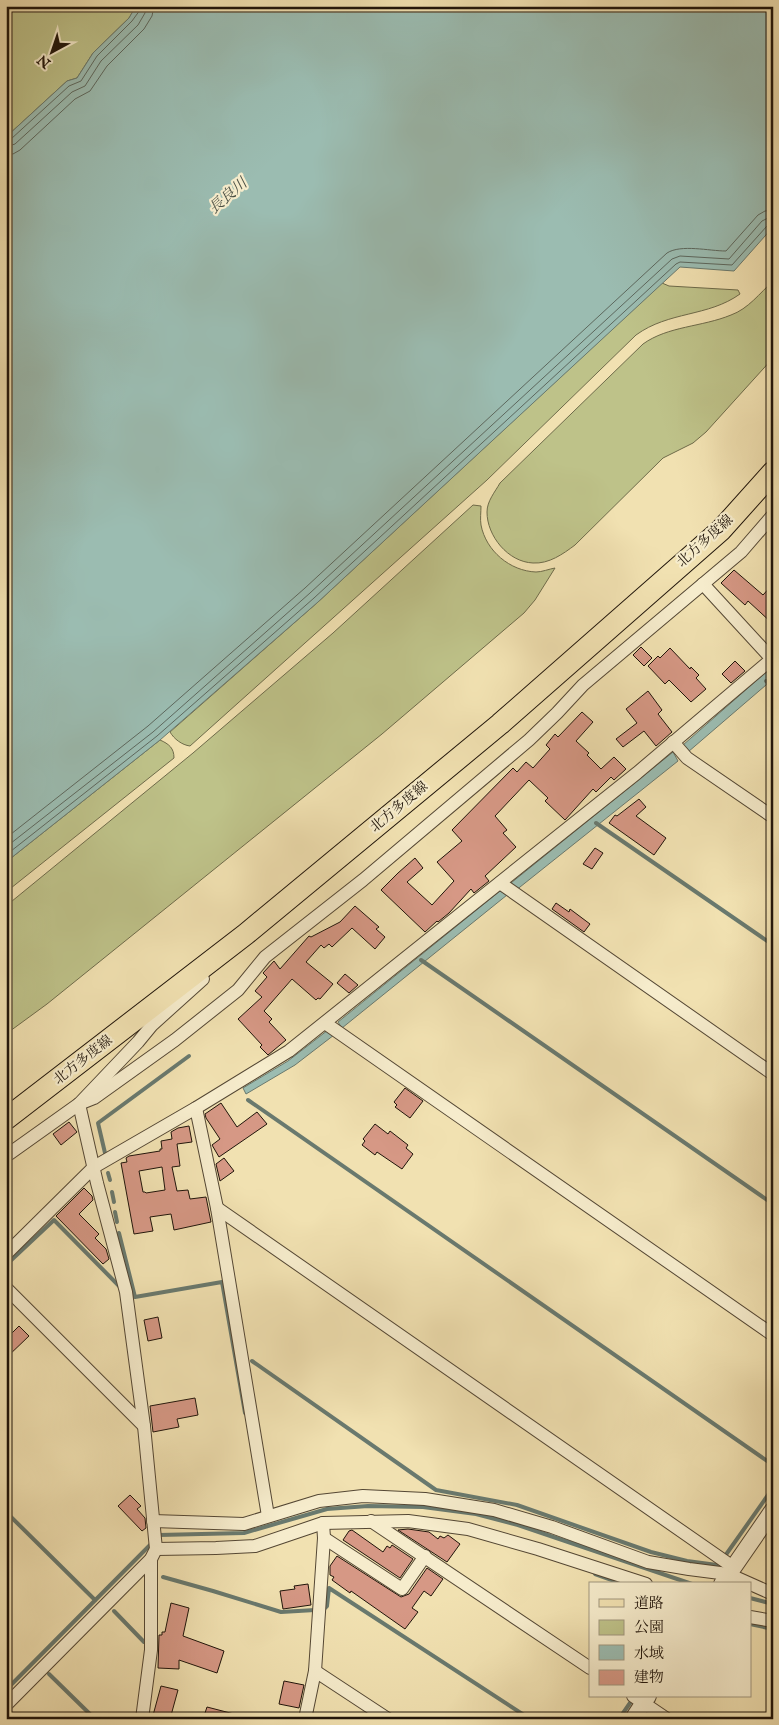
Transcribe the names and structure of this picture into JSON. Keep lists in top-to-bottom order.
{
  "streets": {
    "main road": ["北方多度線"]
  },
  "water": ["長良川"],
  "legend": [
    "道路",
    "公園",
    "水域",
    "建物"
  ],
  "north": "bottom left"
}
